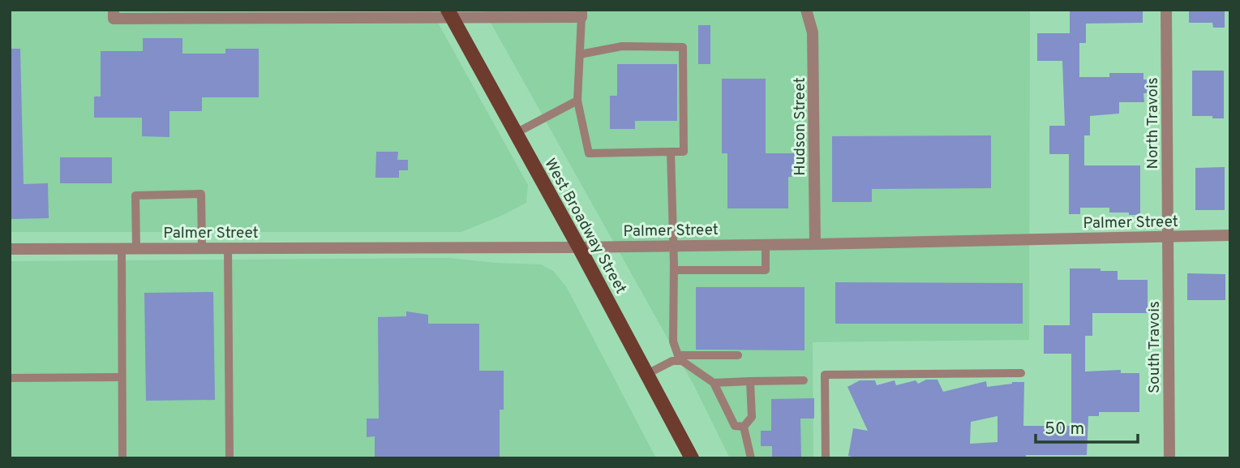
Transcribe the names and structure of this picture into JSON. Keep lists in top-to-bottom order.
{
  "streets": {
    "main road": ["West Broadway Street"],
    "street": [
      "North Travois",
      "Hudson Street",
      "Palmer Street",
      "South Travois"
    ]
  },
  "crossings": [
    ["North Travois", "Palmer Street"],
    ["North Travois", "South Travois"],
    ["Hudson Street", "Palmer Street"],
    ["Palmer Street", "West Broadway Street"],
    ["Palmer Street", "South Travois"]
  ],
  "scale_bar": "50 m"
}
